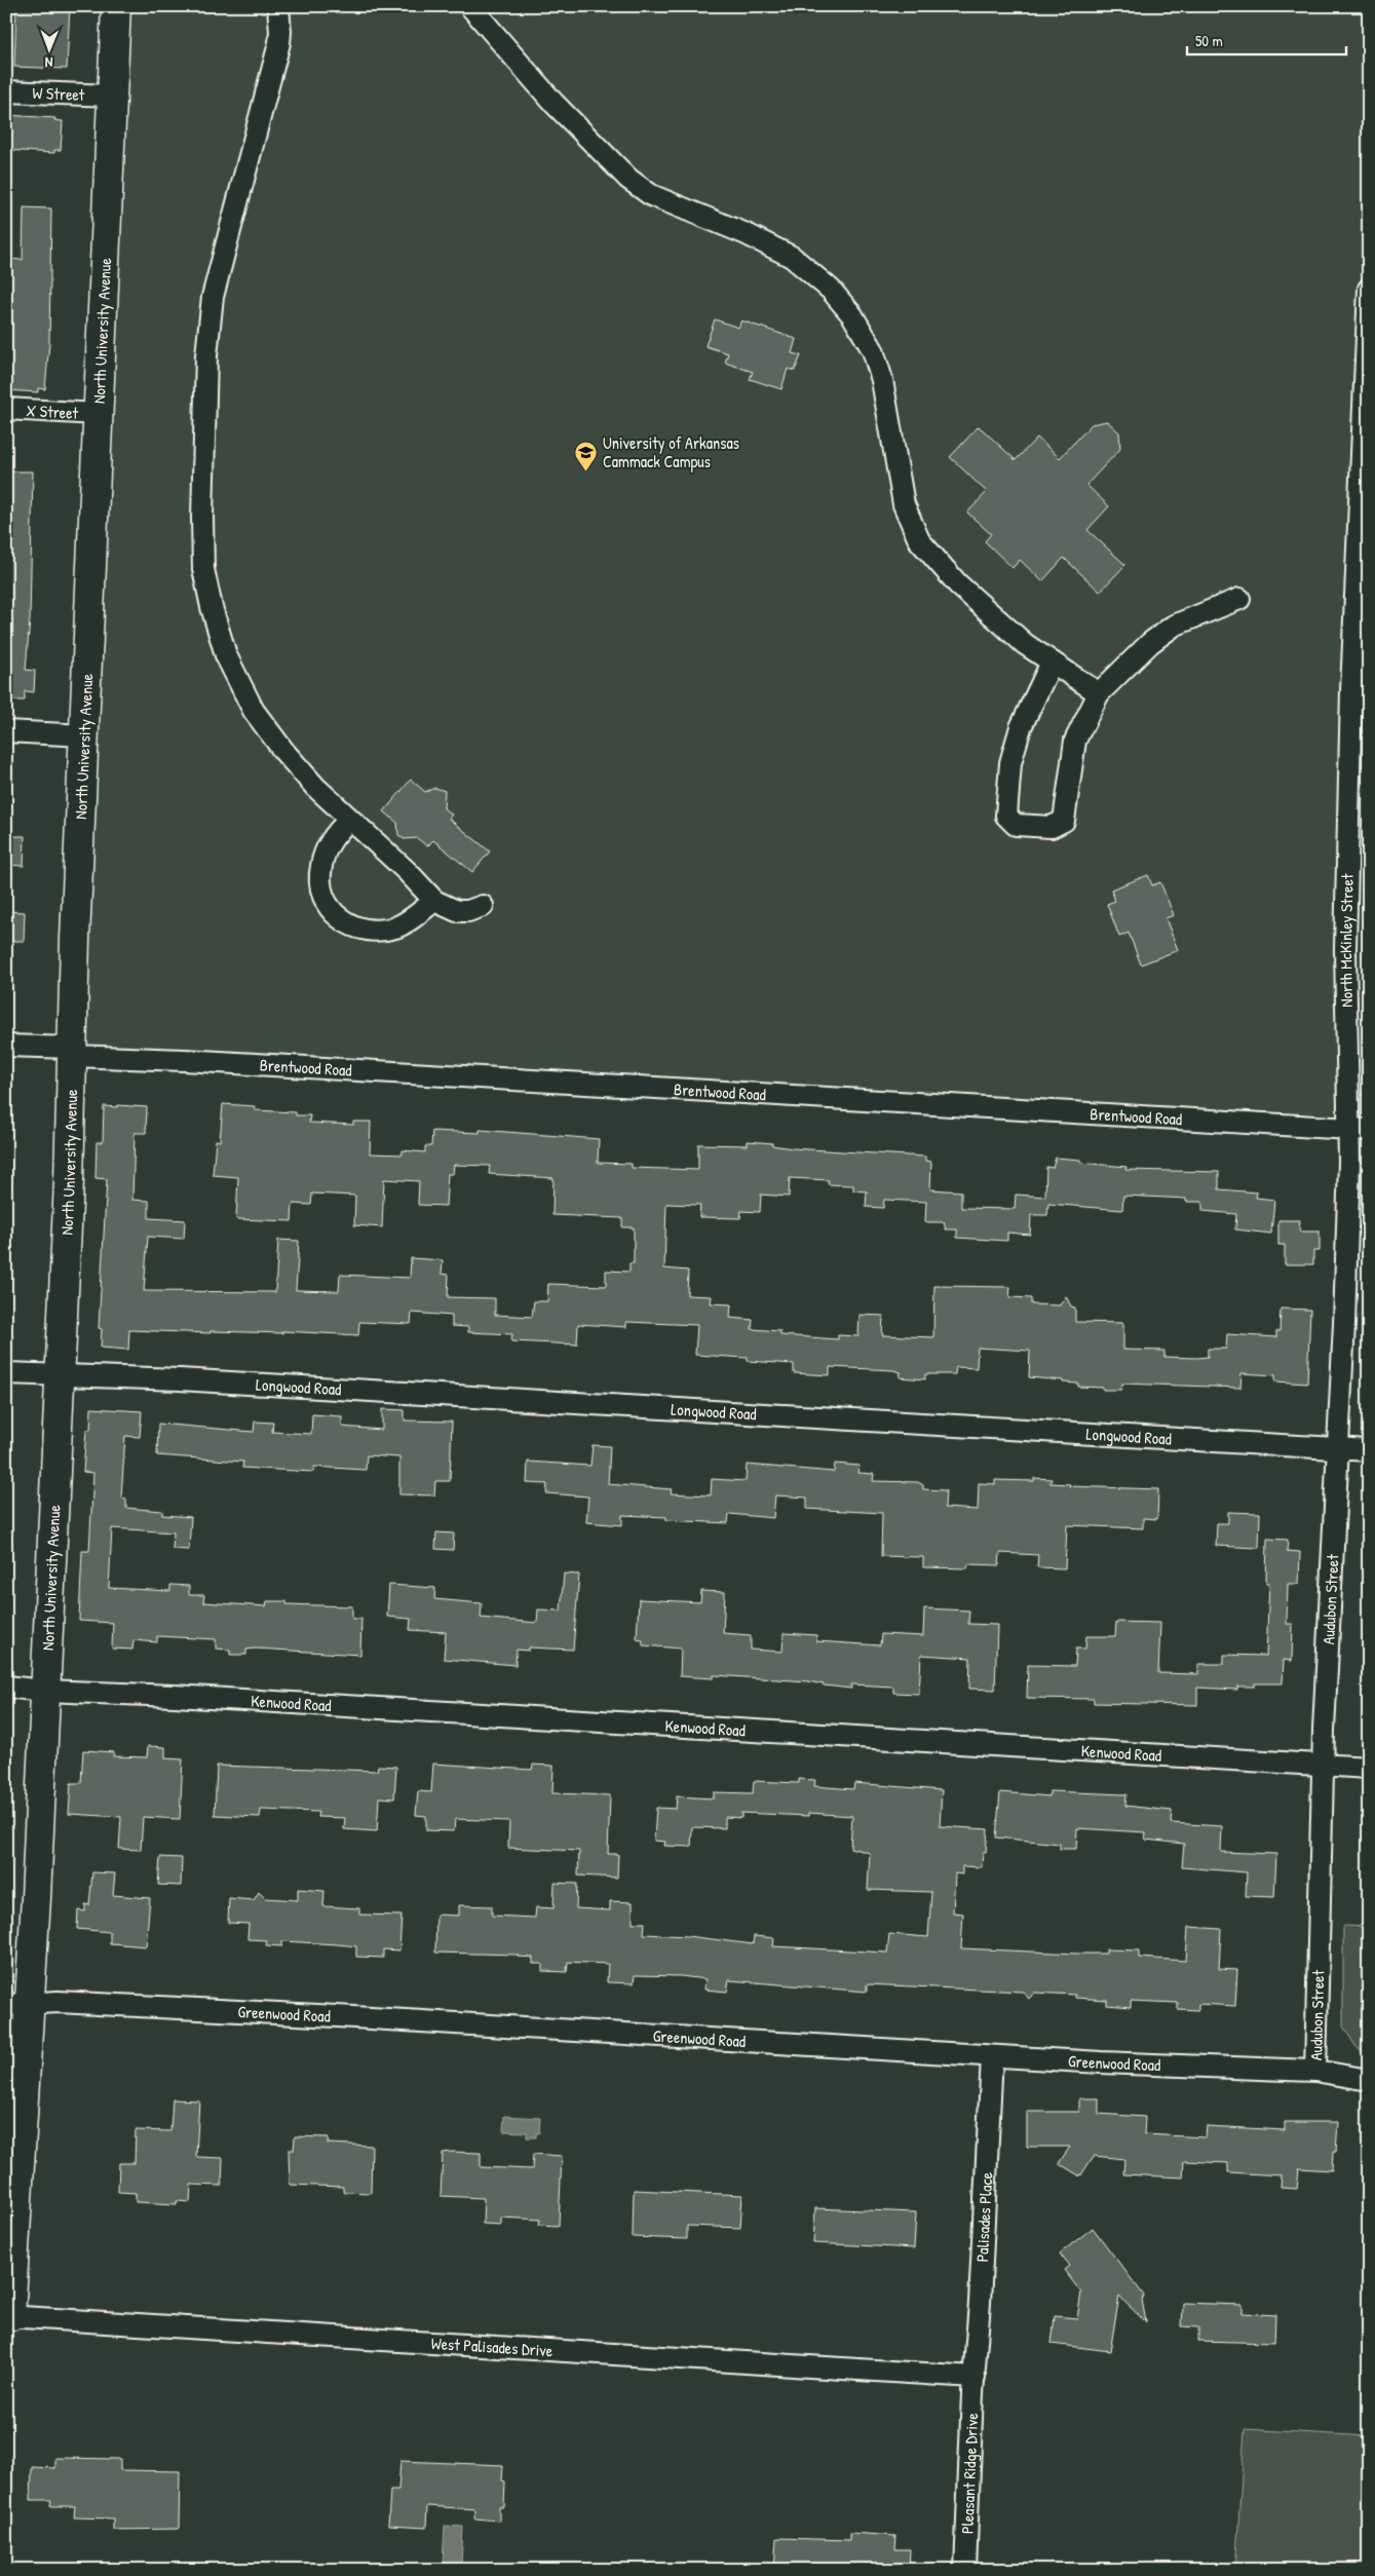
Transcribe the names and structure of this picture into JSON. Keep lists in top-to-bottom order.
{
  "streets": {
    "street": [
      "W Street",
      "North University Avenue",
      "X Street",
      "North McKinley Street",
      "Brentwood Road",
      "Longwood Road",
      "Audubon Street",
      "Kenwood Road",
      "Greenwood Road",
      "Palisades Place",
      "West Palisades Drive",
      "Pleasant Ridge Drive"
    ]
  },
  "crossings": [
    ["W Street", "North University Avenue"],
    ["North University Avenue", "X Street"],
    ["North University Avenue", "Brentwood Road"],
    ["North University Avenue", "Longwood Road"],
    ["North University Avenue", "Kenwood Road"],
    ["North University Avenue", "Greenwood Road"],
    ["North University Avenue", "West Palisades Drive"],
    ["North McKinley Street", "Brentwood Road"],
    ["North McKinley Street", "Audubon Street"],
    ["Brentwood Road", "Audubon Street"],
    ["Longwood Road", "Audubon Street"],
    ["Audubon Street", "Kenwood Road"],
    ["Audubon Street", "Greenwood Road"],
    ["Greenwood Road", "Palisades Place"],
    ["Palisades Place", "West Palisades Drive"],
    ["Palisades Place", "Pleasant Ridge Drive"],
    ["West Palisades Drive", "Pleasant Ridge Drive"]
  ],
  "places": {
    "school or university": ["University of Arkansas Cammack Campus"]
  },
  "scale_bar": "50 m",
  "north": "bottom"
}
